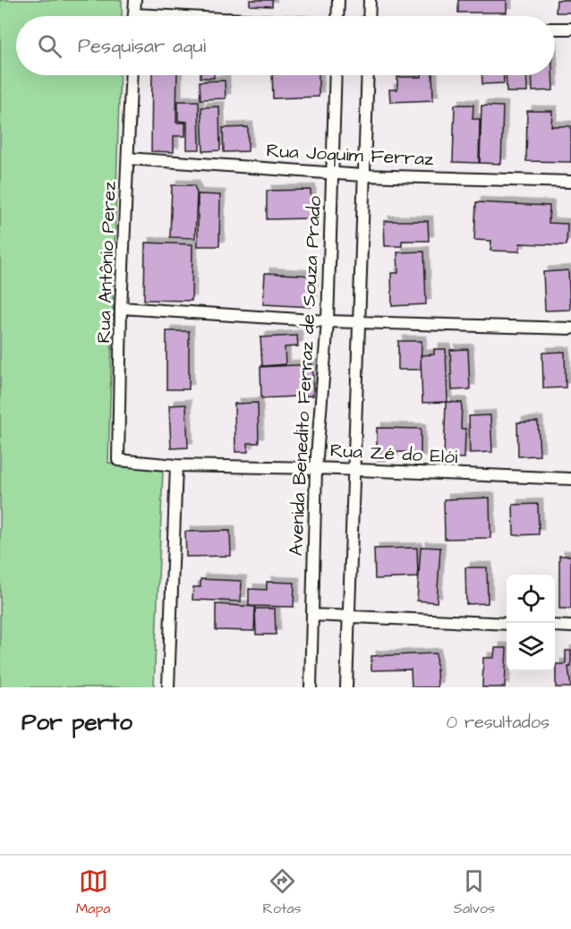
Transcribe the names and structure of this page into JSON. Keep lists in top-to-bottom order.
{
  "streets": {
    "street": [
      "Rua Joquim Ferraz",
      "Rua Antônio Perez",
      "Avenida Benedito Ferraz de Souza Prado",
      "Rua Zé do Elói"
    ]
  },
  "crossings": [
    ["Rua Joquim Ferraz", "Rua Antônio Perez"],
    ["Rua Joquim Ferraz", "Avenida Benedito Ferraz de Souza Prado"],
    ["Rua Antônio Perez", "Rua Zé do Elói"],
    ["Avenida Benedito Ferraz de Souza Prado", "Rua Zé do Elói"]
  ],
  "page": {
    "search": "Pesquisar aqui",
    "heading": ["Por perto", "0 resultados"],
    "nav": ["Mapa", "Rotas", "Salvos"]
  }
}
